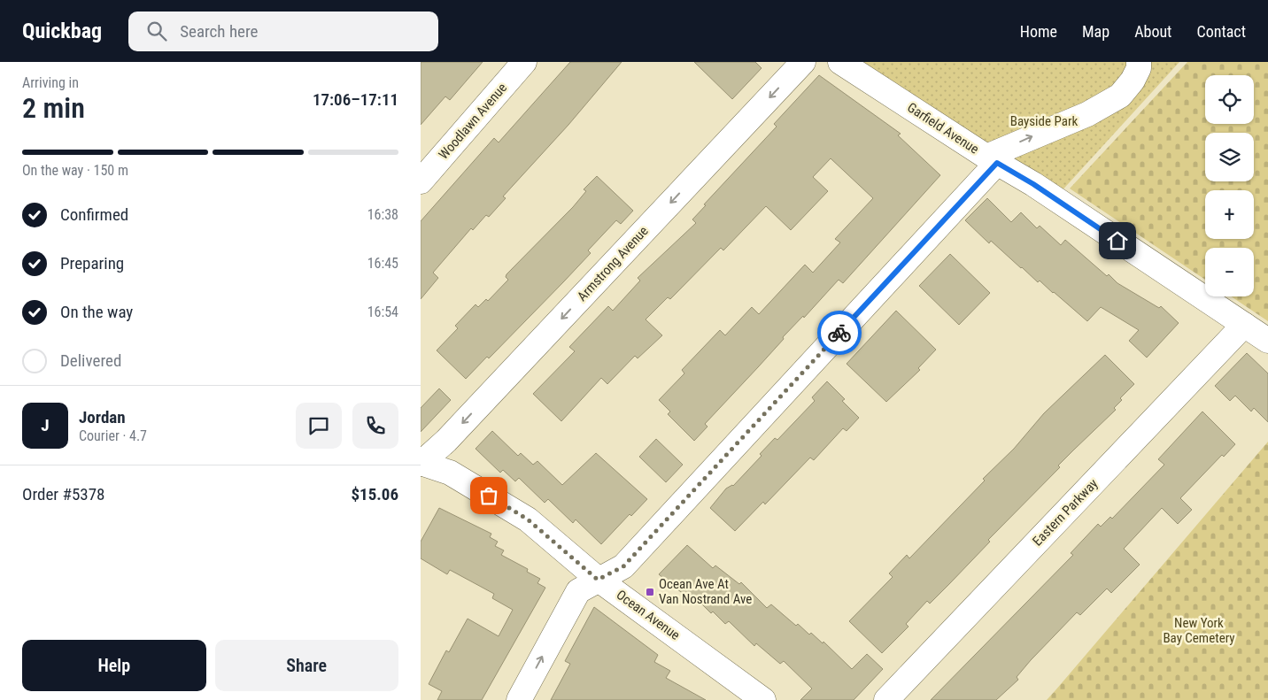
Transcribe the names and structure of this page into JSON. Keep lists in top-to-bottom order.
{
  "streets": {
    "street": [
      "Woodlawn Avenue",
      "Garfield Avenue",
      "Armstrong Avenue",
      "Eastern Parkway",
      "Ocean Avenue"
    ]
  },
  "crossings": [
    ["Garfield Avenue", "Eastern Parkway"],
    ["Armstrong Avenue", "Ocean Avenue"]
  ],
  "parks": ["Bayside Park", "New York Bay Cemetery"],
  "places": {
    "transit": ["Ocean Ave At Van Nostrand Ave"]
  },
  "page": {
    "header": "Quickbag",
    "search": "Search here",
    "nav": [
      "Home",
      "Map",
      "About",
      "Contact"
    ],
    "heading": ["2 min", "Arriving in", "17:06–17:11"],
    "panel": [
      "Jordan",
      "Courier · 4.7",
      "Order #5378",
      "$15.06"
    ],
    "map_buttons": ["+", "−"],
    "bar": "On the way · 150 m",
    "list": [
      ["Confirmed", "16:38"],
      ["Preparing", "16:45"],
      ["On the way", "16:54"],
      "Delivered"
    ],
    "round": "J",
    "buttons": ["Help", "Share"]
  }
}
